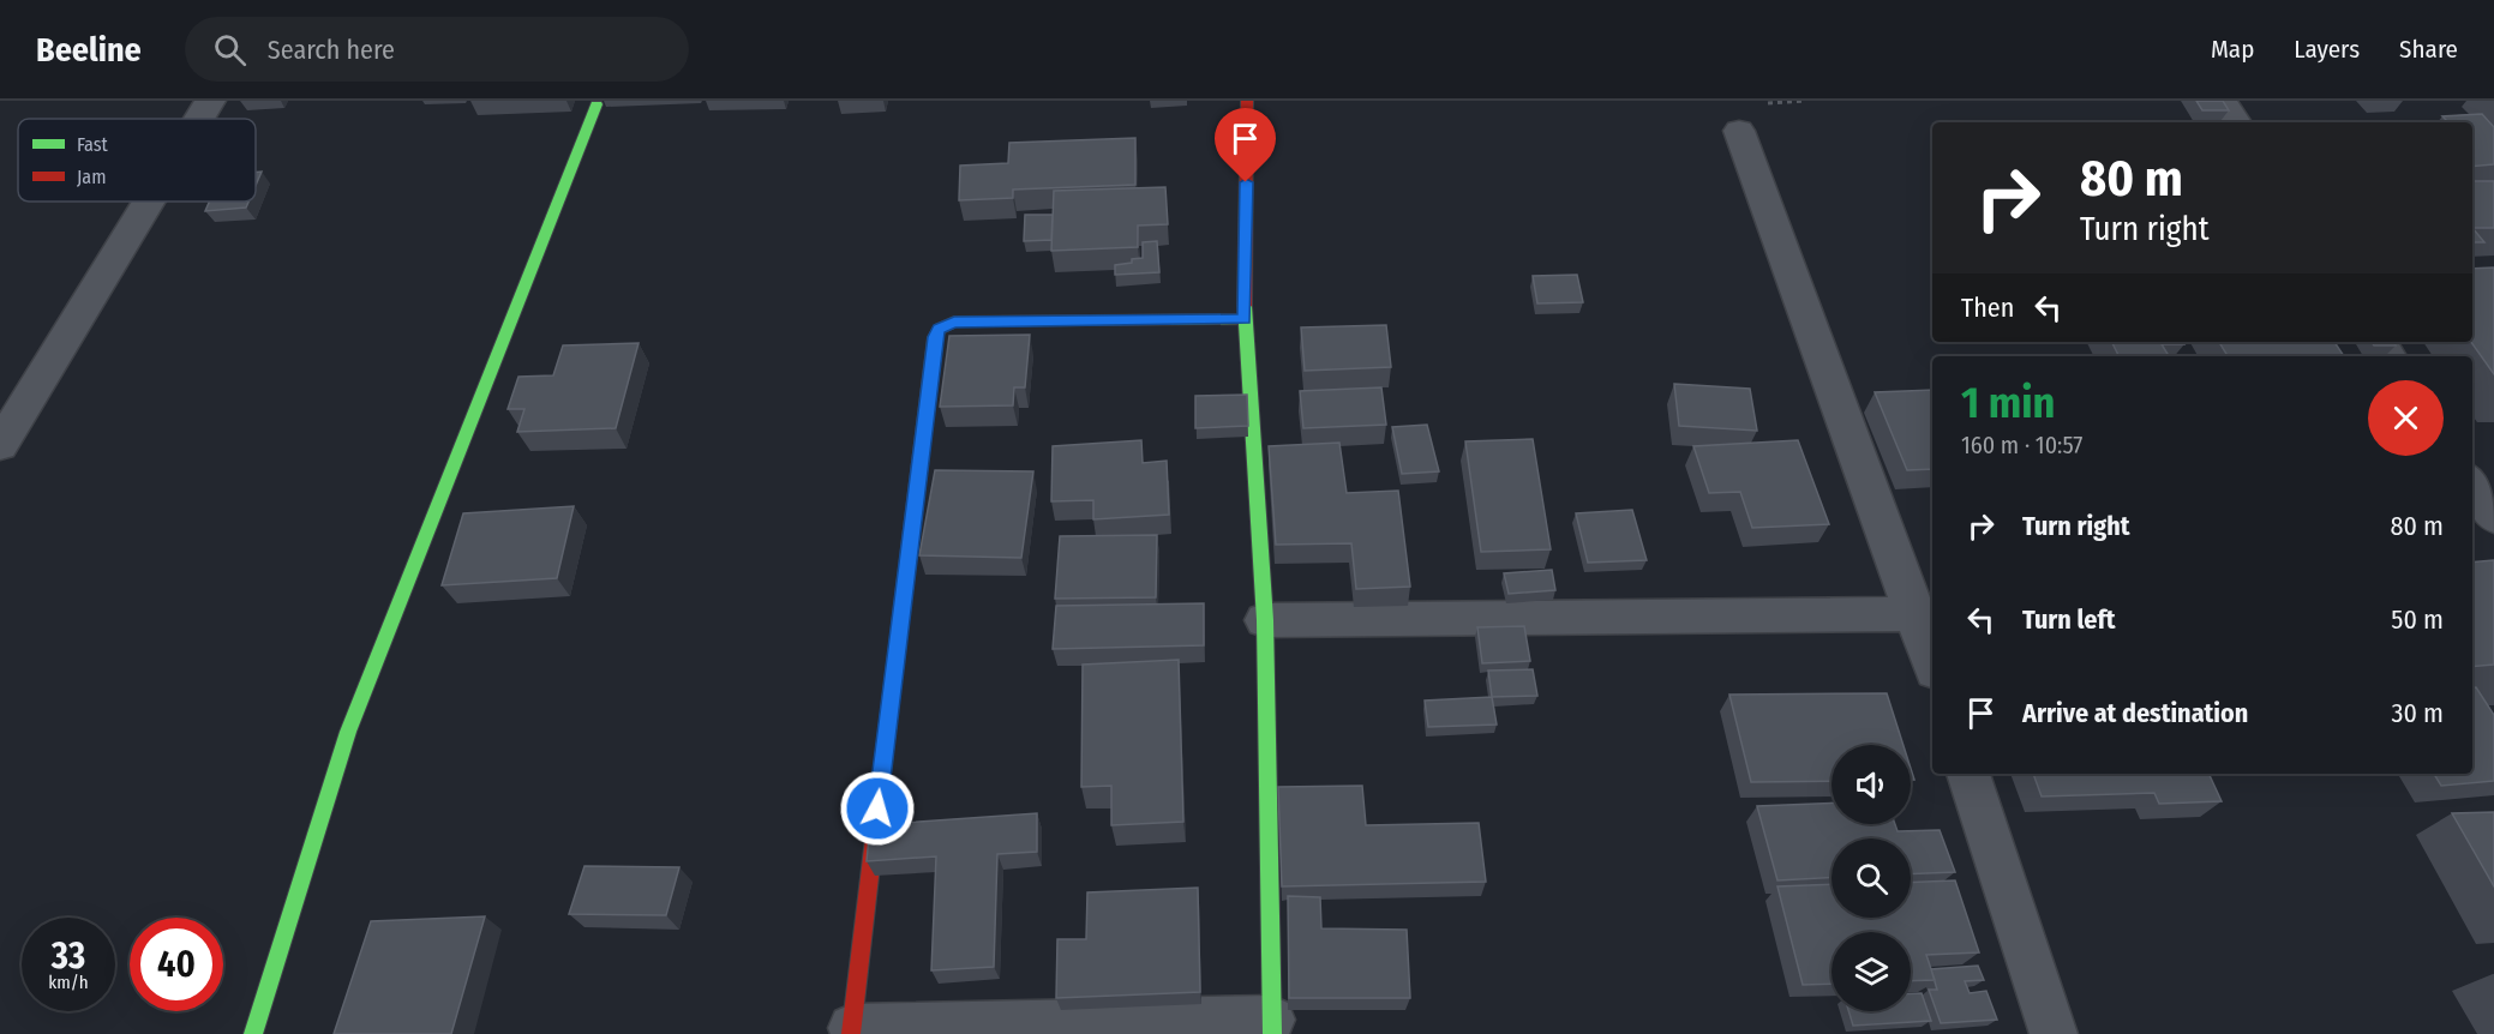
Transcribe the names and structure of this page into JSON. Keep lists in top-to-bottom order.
{
  "legend": ["Fast", "Jam"],
  "page": {
    "header": "Beeline",
    "search": "Search here",
    "nav": ["Map", "Layers", "Share"],
    "turn": ["80 m", "Turn right"],
    "then": "Then",
    "heading": ["1 min", "160 m · 10:57"],
    "list": [
      {
        "name": "Turn right",
        "value": "80 m"
      },
      {
        "name": "Turn left",
        "value": "50 m"
      },
      {
        "name": "Arrive at destination",
        "value": "30 m"
      }
    ],
    "speed": "33 km/h",
    "limit": "40"
  }
}
